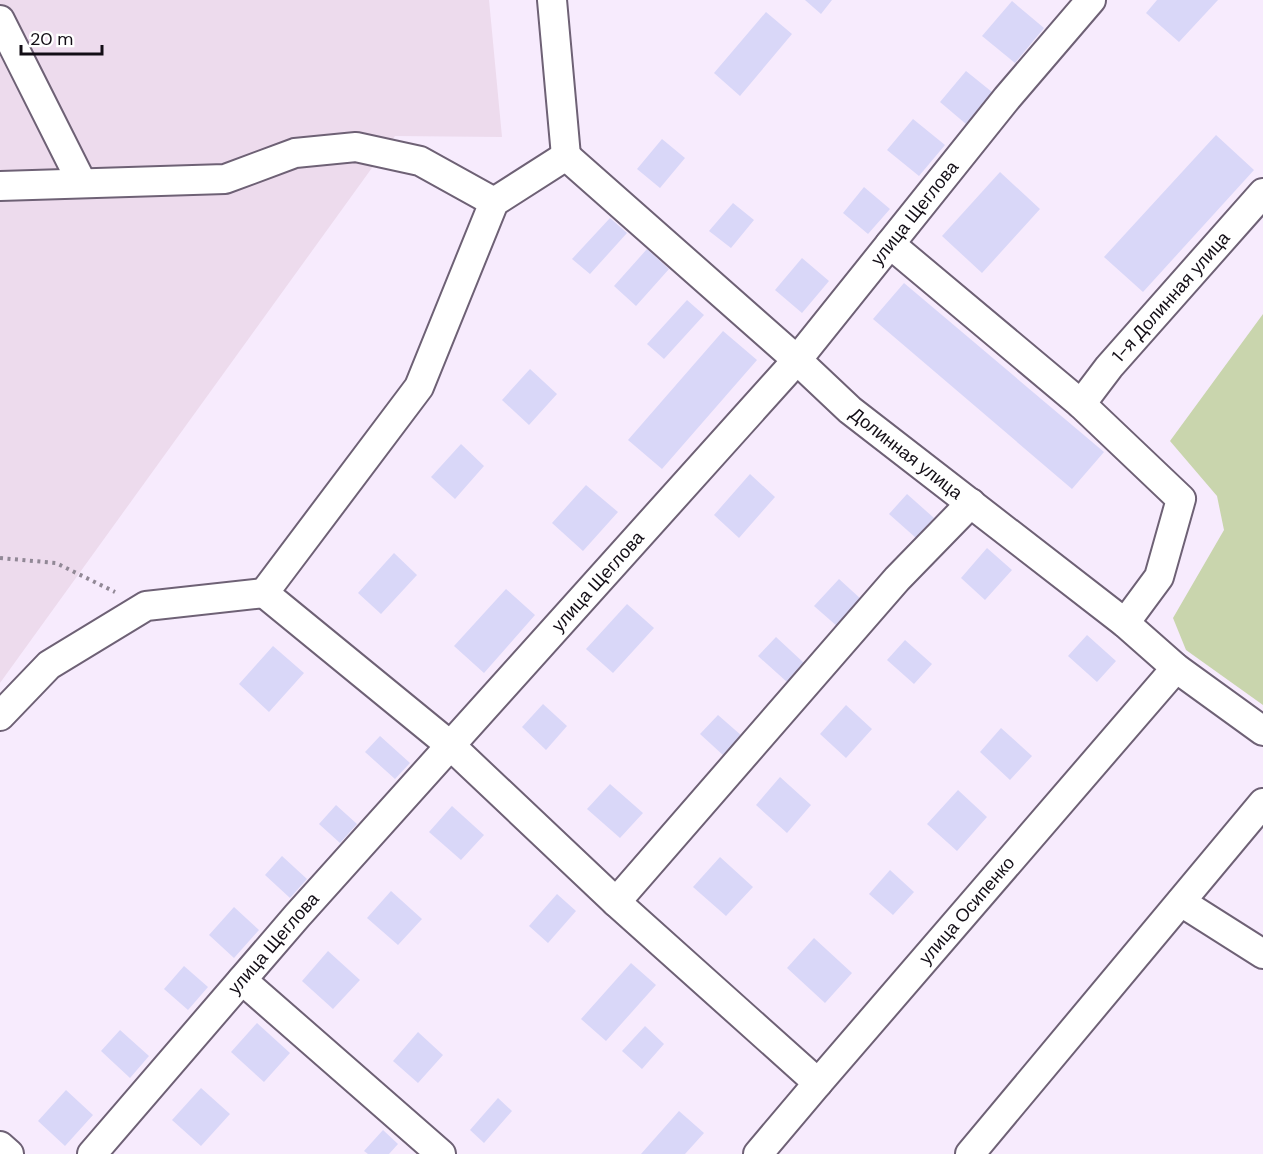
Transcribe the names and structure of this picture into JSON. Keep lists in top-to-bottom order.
{
  "streets": {
    "street": [
      "улица Щеглова",
      "1-я Долинная улица",
      "Долинная улица",
      "улица Осипенко"
    ]
  },
  "crossings": [
    ["улица Щеглова", "Долинная улица"],
    ["Долинная улица", "улица Осипенко"]
  ],
  "scale_bar": "20 m"
}
